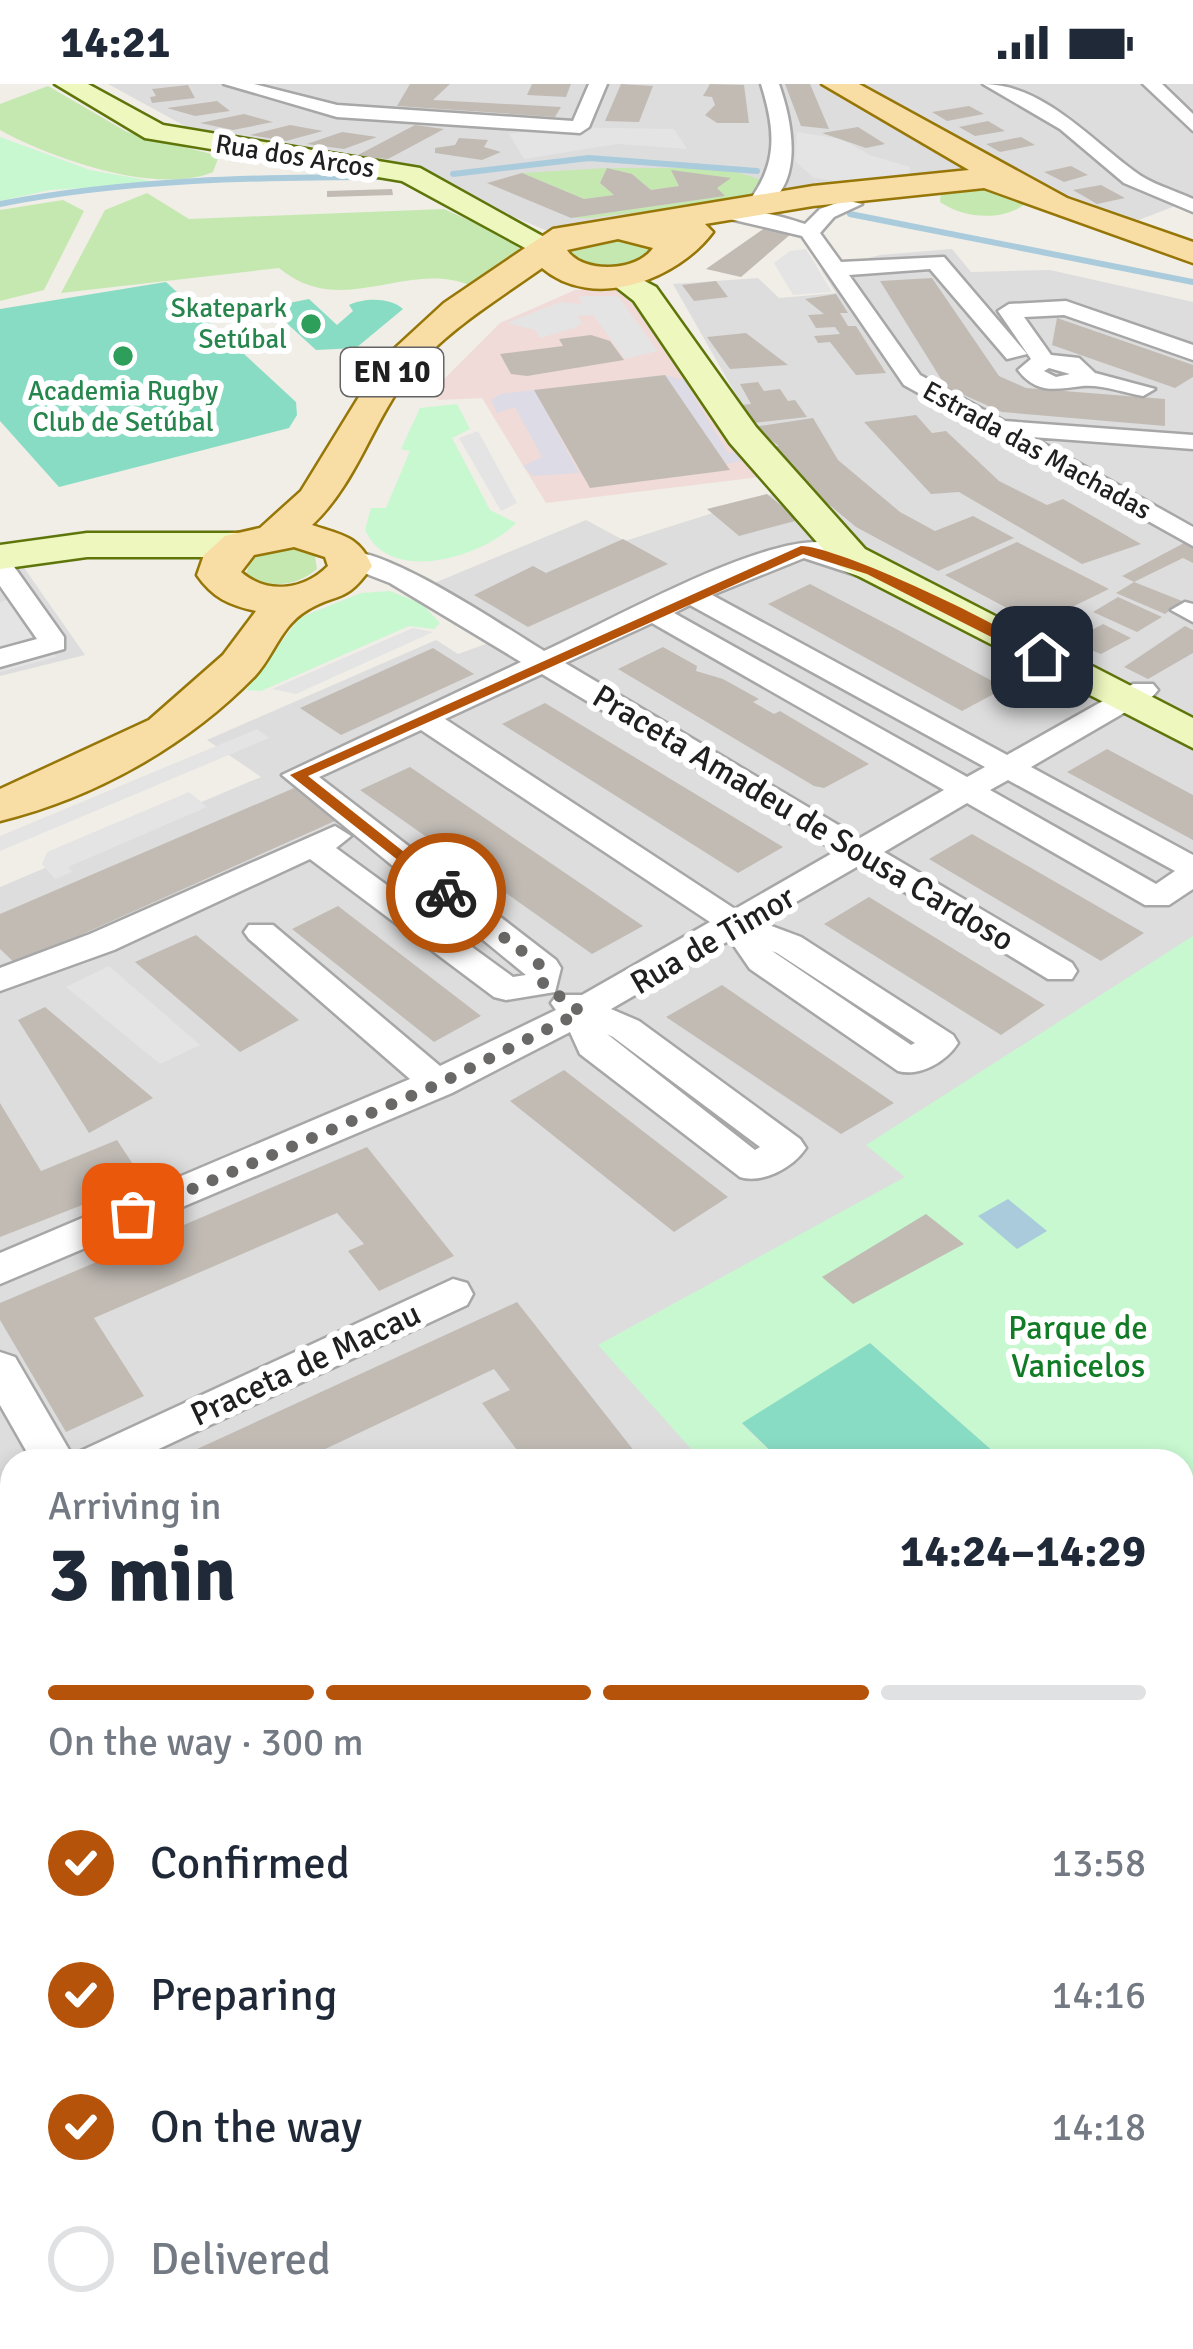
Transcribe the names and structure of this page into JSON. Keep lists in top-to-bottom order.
{
  "streets": {
    "main road": ["EN 10"],
    "street": [
      "Rua dos Arcos",
      "Estrada das Machadas",
      "Praceta Amadeu de Sousa Cardoso",
      "Rua de Timor",
      "Praceta de Macau"
    ]
  },
  "crossings": [
    ["Rua dos Arcos", "EN 10"],
    ["EN 10", "Praceta Amadeu de Sousa Cardoso"],
    ["Praceta Amadeu de Sousa Cardoso", "Rua de Timor"]
  ],
  "parks": ["Parque de Vanicelos"],
  "places": ["Skatepark Setúbal", "Academia Rugby Club de Setúbal"],
  "page": {
    "status": "14:21",
    "heading": ["3 min", "Arriving in", "14:24–14:29"],
    "bar": "On the way · 300 m",
    "list": [
      ["Confirmed", "13:58"],
      ["Preparing", "14:16"],
      ["On the way", "14:18"],
      "Delivered"
    ]
  }
}
